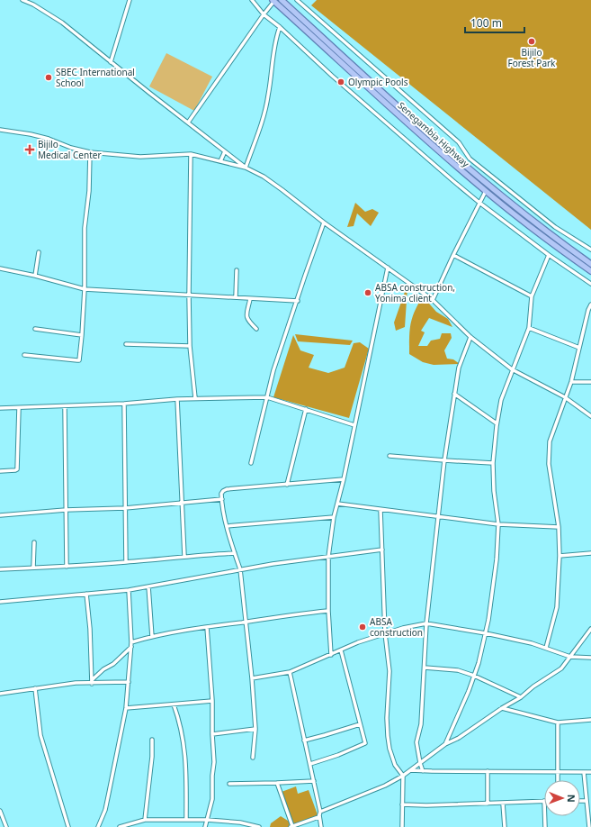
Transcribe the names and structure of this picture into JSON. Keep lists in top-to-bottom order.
{
  "streets": {
    "main road": ["Senegambia Highway"]
  },
  "places": {
    "other": [
      "Bijilo Forest Park",
      "SBEC International School",
      "Olympic Pools",
      "ABSA construction, Yonima client",
      "ABSA construction"
    ],
    "health": ["Bijilo Medical Center"]
  },
  "scale_bar": "100 m",
  "north": "right"
}
